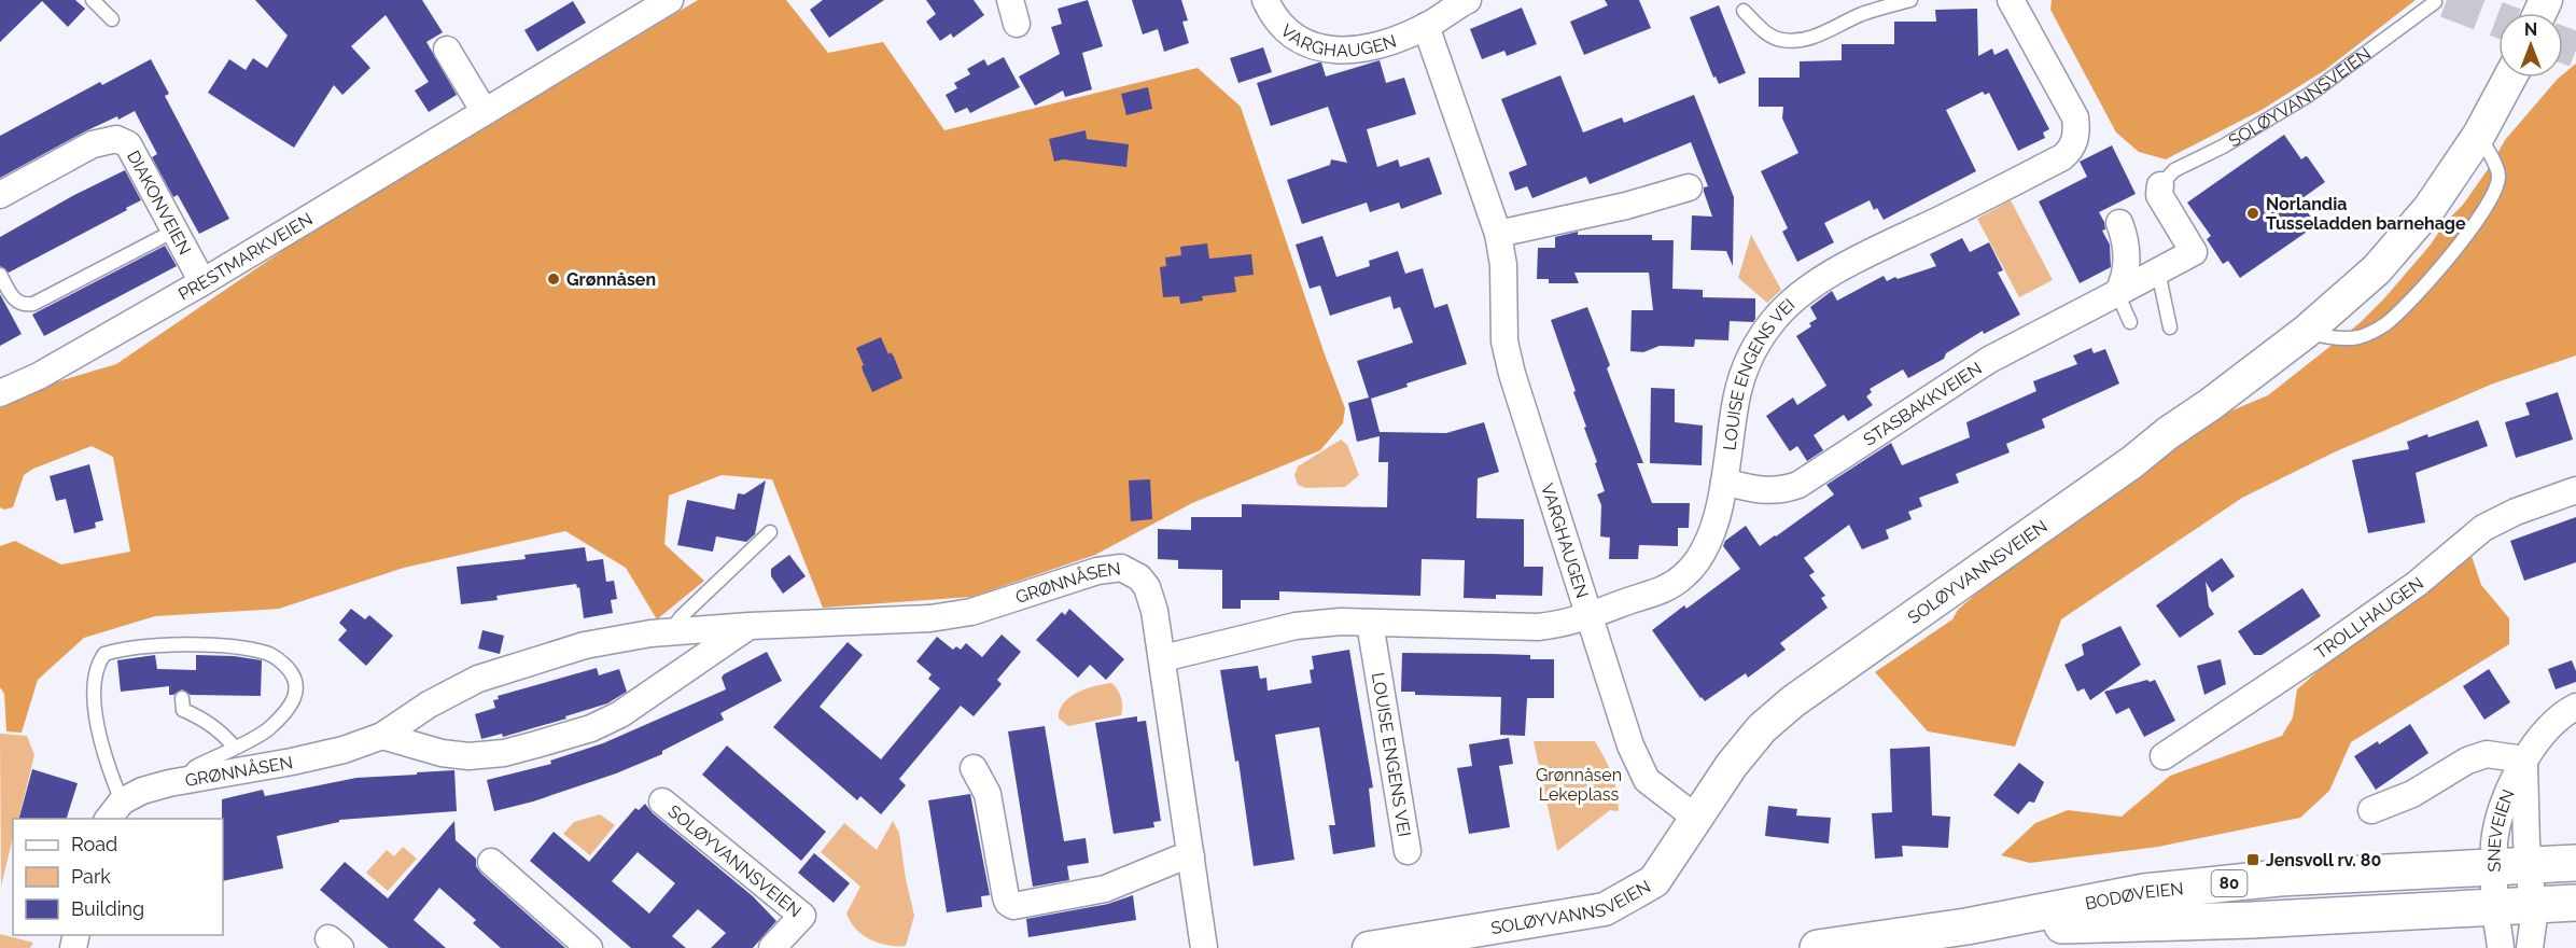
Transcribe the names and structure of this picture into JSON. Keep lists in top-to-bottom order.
{
  "streets": {
    "main road": ["80", "BODØVEIEN"],
    "street": [
      "VARGHAUGEN",
      "SOLØYVANNSVEIEN",
      "DIAKONVEIEN",
      "PRESTMARKVEIEN",
      "LOUISE ENGENS VEI",
      "STASBAKKVEIEN",
      "GRØNNÅSEN",
      "TROLLHAUGEN",
      "SNEVEIEN"
    ]
  },
  "crossings": [
    ["VARGHAUGEN", "SOLØYVANNSVEIEN"],
    ["VARGHAUGEN", "LOUISE ENGENS VEI"],
    ["SOLØYVANNSVEIEN", "STASBAKKVEIEN"],
    ["DIAKONVEIEN", "PRESTMARKVEIEN"],
    ["LOUISE ENGENS VEI", "STASBAKKVEIEN"],
    ["LOUISE ENGENS VEI", "GRØNNÅSEN"],
    ["SNEVEIEN", "BODØVEIEN"]
  ],
  "parks": ["Grønnåsen Lekeplass"],
  "places": {
    "other": ["Norlandia Tusseladden barnehage", "Grønnåsen"],
    "transit": ["Jensvoll rv. 80"]
  },
  "legend": ["Road", "Park", "Building"],
  "north": "top"
}
